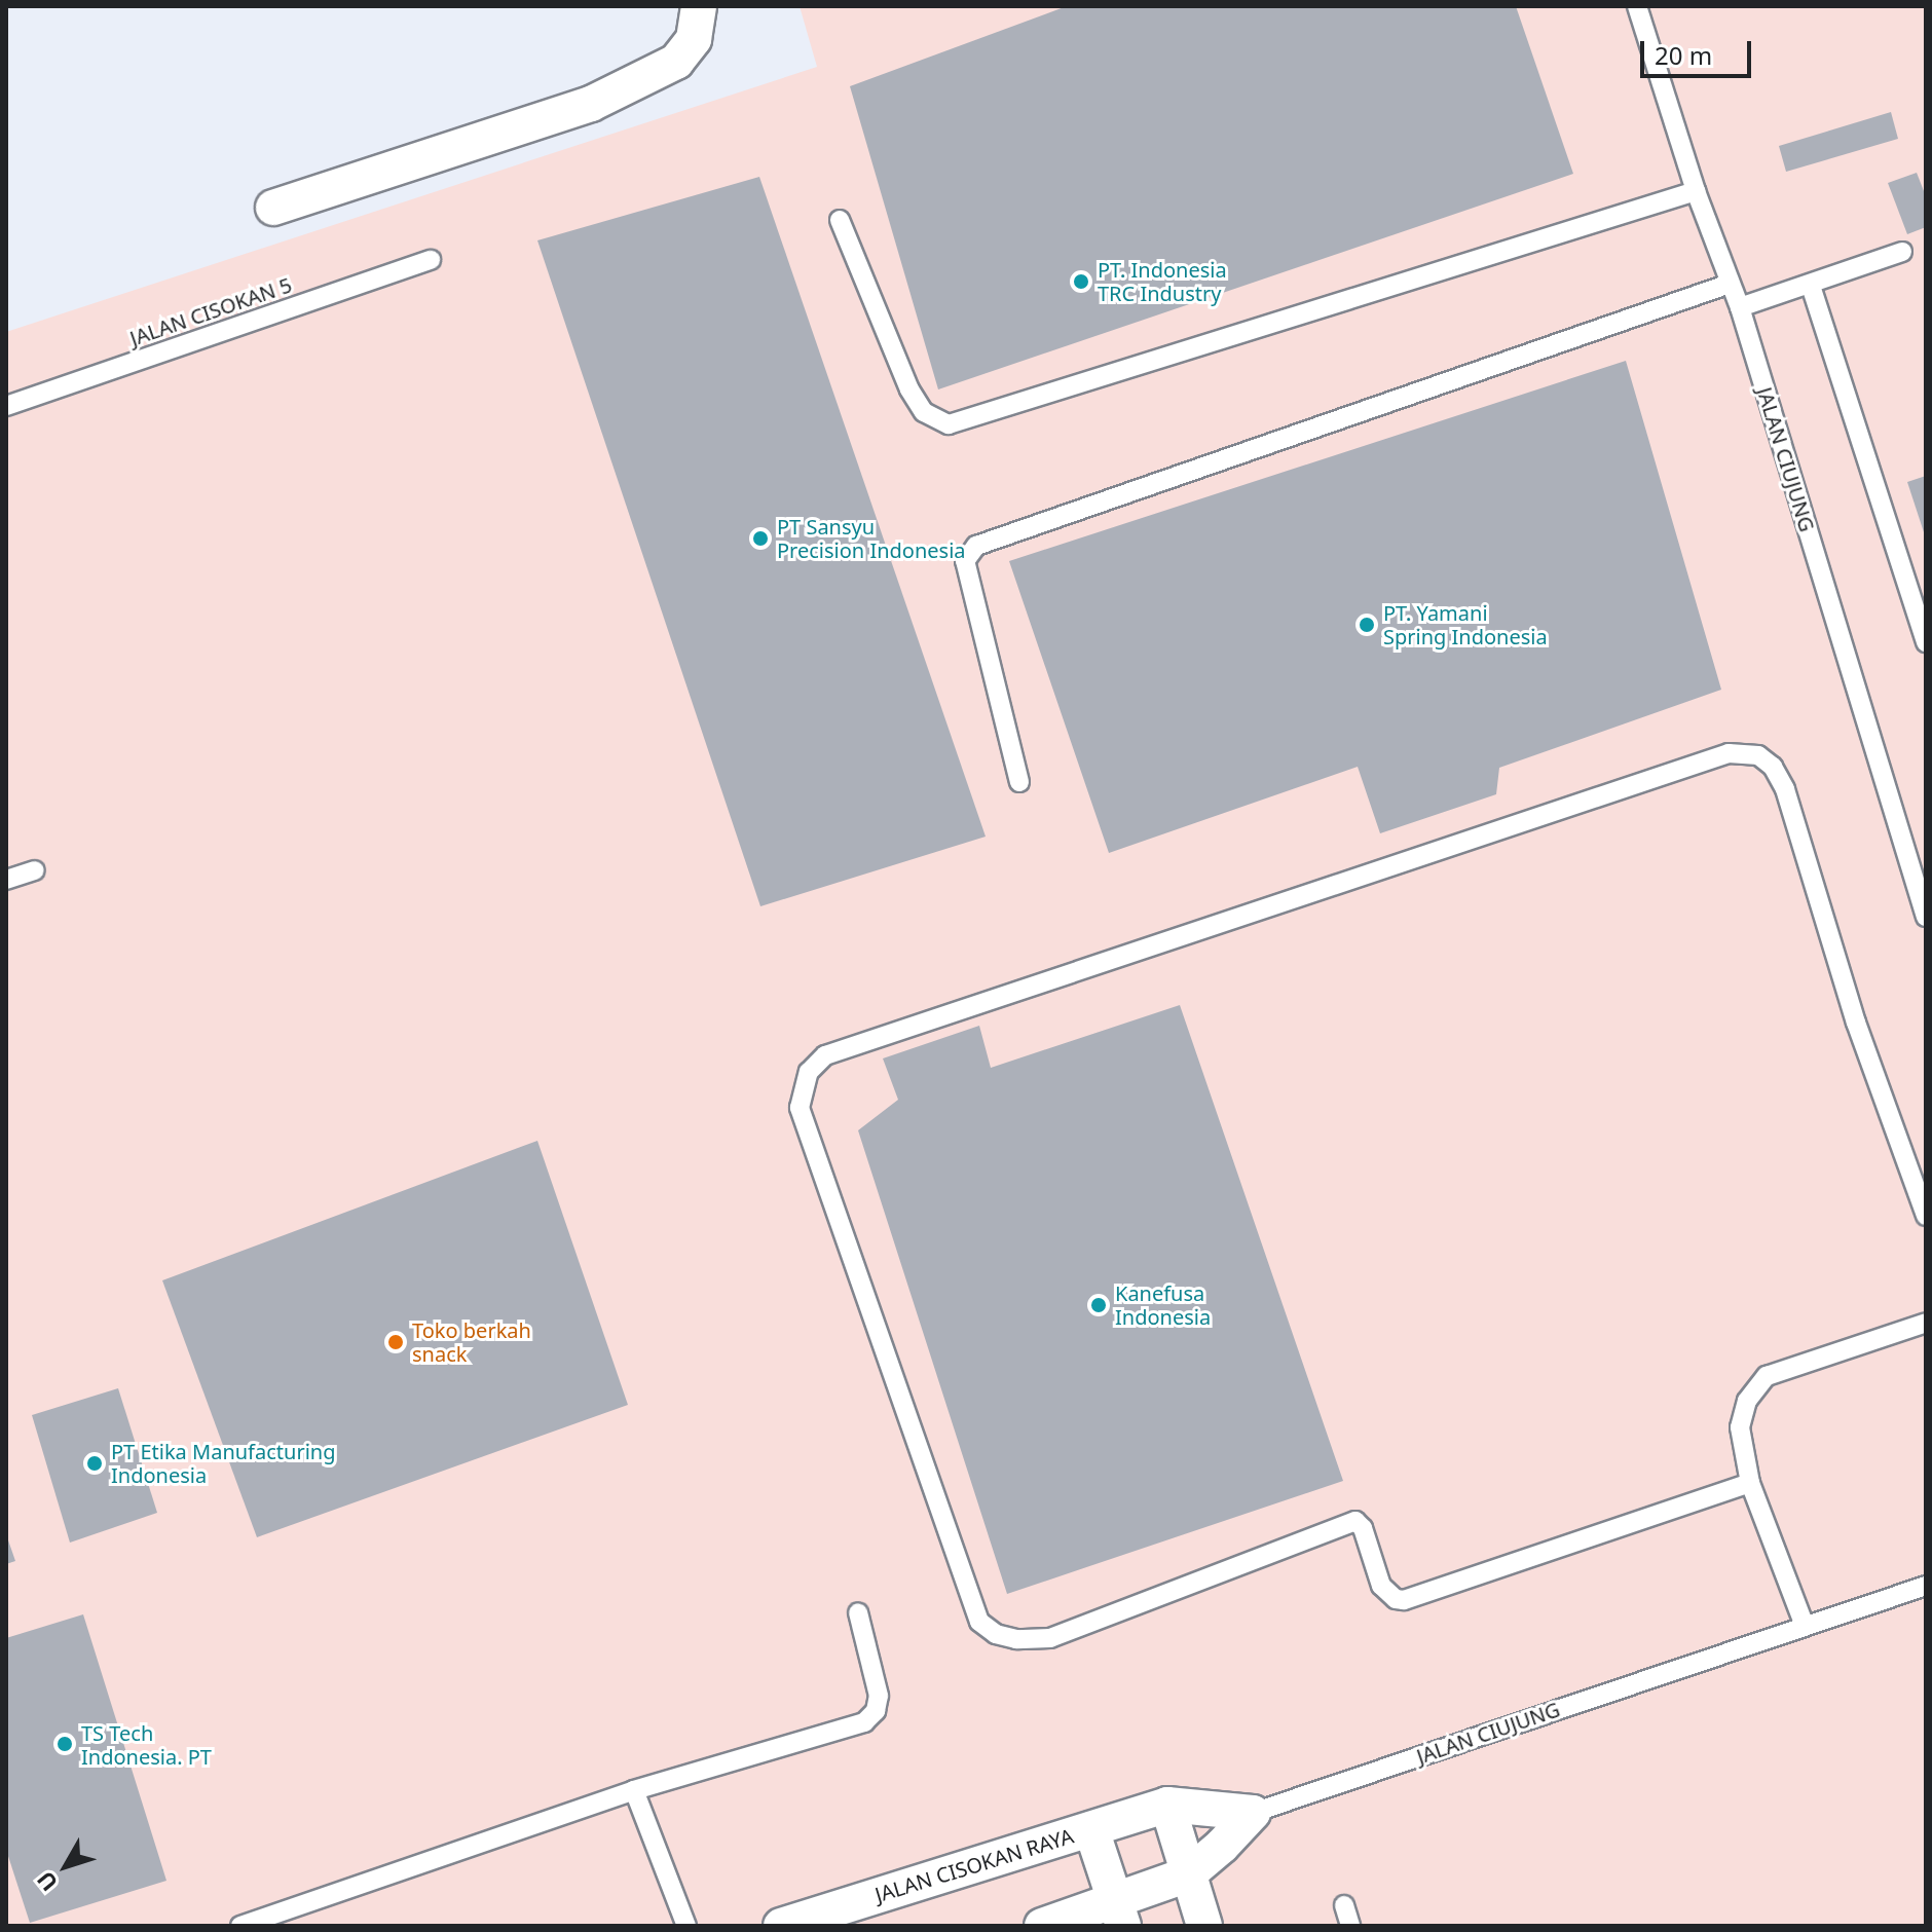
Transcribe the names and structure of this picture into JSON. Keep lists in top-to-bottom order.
{
  "streets": {
    "street": ["JALAN CIUJUNG", "JALAN CISOKAN RAYA"],
    "lane": ["JALAN CISOKAN 5"]
  },
  "crossings": [
    ["JALAN CIUJUNG", "JALAN CISOKAN RAYA"]
  ],
  "places": [
    "PT. Indonesia TRC Industry",
    "PT Sansyu Precision Indonesia",
    "PT. Yamani Spring Indonesia",
    "Kanefusa Indonesia",
    "Toko berkah snack",
    "PT Etika Manufacturing Indonesia",
    "TS Tech Indonesia. PT"
  ],
  "scale_bar": "20 m",
  "north": "bottom left"
}
